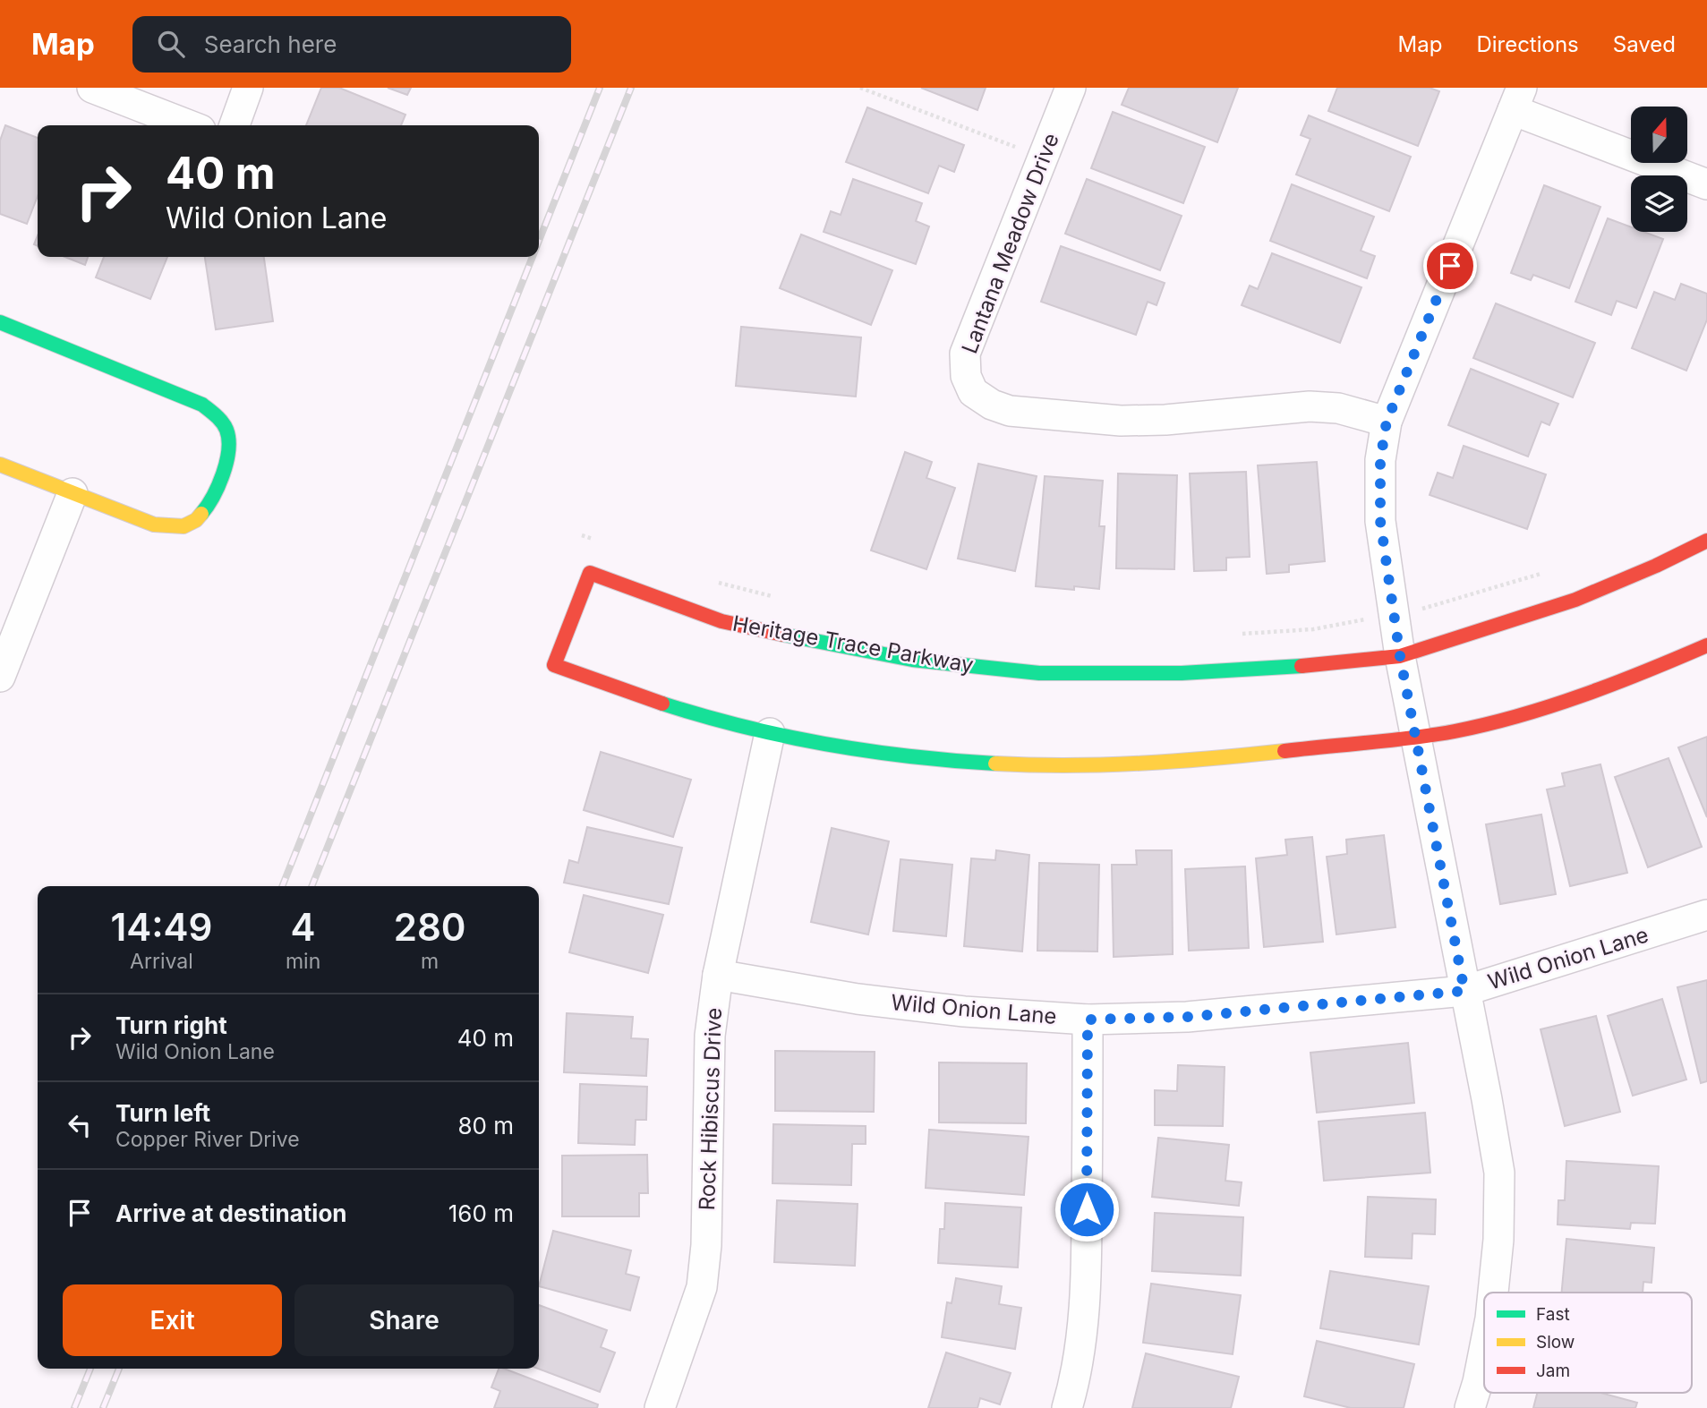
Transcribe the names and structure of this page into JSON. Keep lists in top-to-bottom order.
{
  "streets": {
    "street": [
      "Lantana Meadow Drive",
      "Heritage Trace Parkway",
      "Wild Onion Lane",
      "Rock Hibiscus Drive"
    ]
  },
  "crossings": [
    ["Heritage Trace Parkway", "Rock Hibiscus Drive"],
    ["Wild Onion Lane", "Rock Hibiscus Drive"]
  ],
  "legend": ["Fast", "Slow", "Jam"],
  "north": "top",
  "page": {
    "header": "Map",
    "search": "Search here",
    "nav": ["Map", "Directions", "Saved"],
    "turn": ["40 m", "Wild Onion Lane"],
    "eta": [
      "14:49",
      "Arrival",
      "4",
      "min",
      "280",
      "m"
    ],
    "list": [
      {
        "name": "Turn right",
        "note": "Wild Onion Lane",
        "value": "40 m"
      },
      {
        "name": "Turn left",
        "note": "Copper River Drive",
        "value": "80 m"
      },
      {
        "name": "Arrive at destination",
        "value": "160 m"
      }
    ],
    "buttons": ["Exit", "Share"]
  }
}
